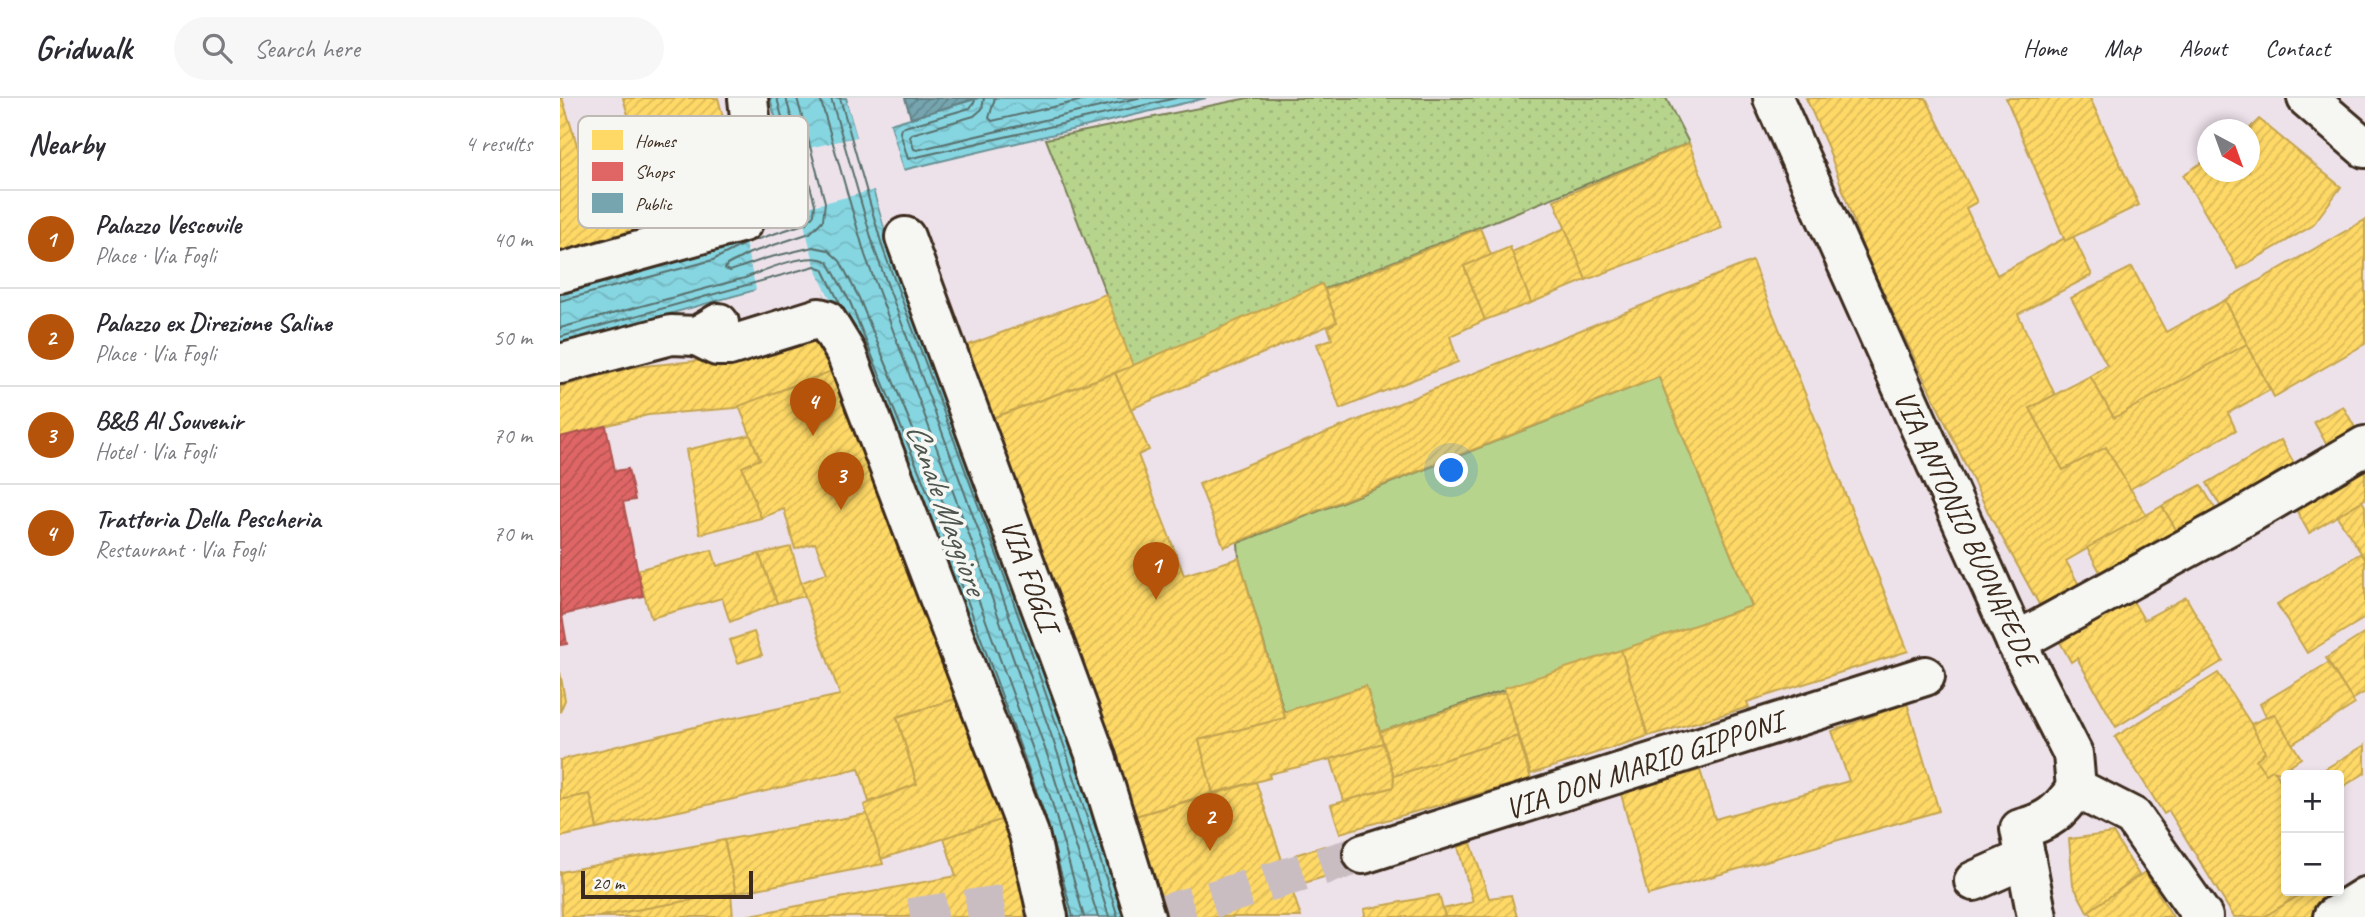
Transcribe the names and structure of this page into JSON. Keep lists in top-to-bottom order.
{
  "streets": {
    "street": ["VIA ANTONIO BUONAFEDE", "VIA FOGLI", "VIA DON MARIO GIPPONI"]
  },
  "water": ["Canale Maggiore"],
  "legend": ["Homes", "Shops", "Public"],
  "scale_bar": "20 m",
  "north": "bottom right",
  "page": {
    "header": "Gridwalk",
    "search": "Search here",
    "nav": [
      "Home",
      "Map",
      "About",
      "Contact"
    ],
    "heading": ["Nearby", "4 results"],
    "list": [
      {
        "mark": "1",
        "name": "Palazzo Vescovile",
        "note": "Place · Via Fogli",
        "value": "40 m"
      },
      {
        "mark": "2",
        "name": "Palazzo ex Direzione Saline",
        "note": "Place · Via Fogli",
        "value": "50 m"
      },
      {
        "mark": "3",
        "name": "B&B Al Souvenir",
        "note": "Hotel · Via Fogli",
        "value": "70 m"
      },
      {
        "mark": "4",
        "name": "Trattoria Della Pescheria",
        "note": "Restaurant · Via Fogli",
        "value": "70 m"
      }
    ],
    "pins": [
      "4",
      "3",
      "1",
      "2"
    ],
    "map_buttons": ["+", "−"],
    "scale": "20 m"
  }
}
